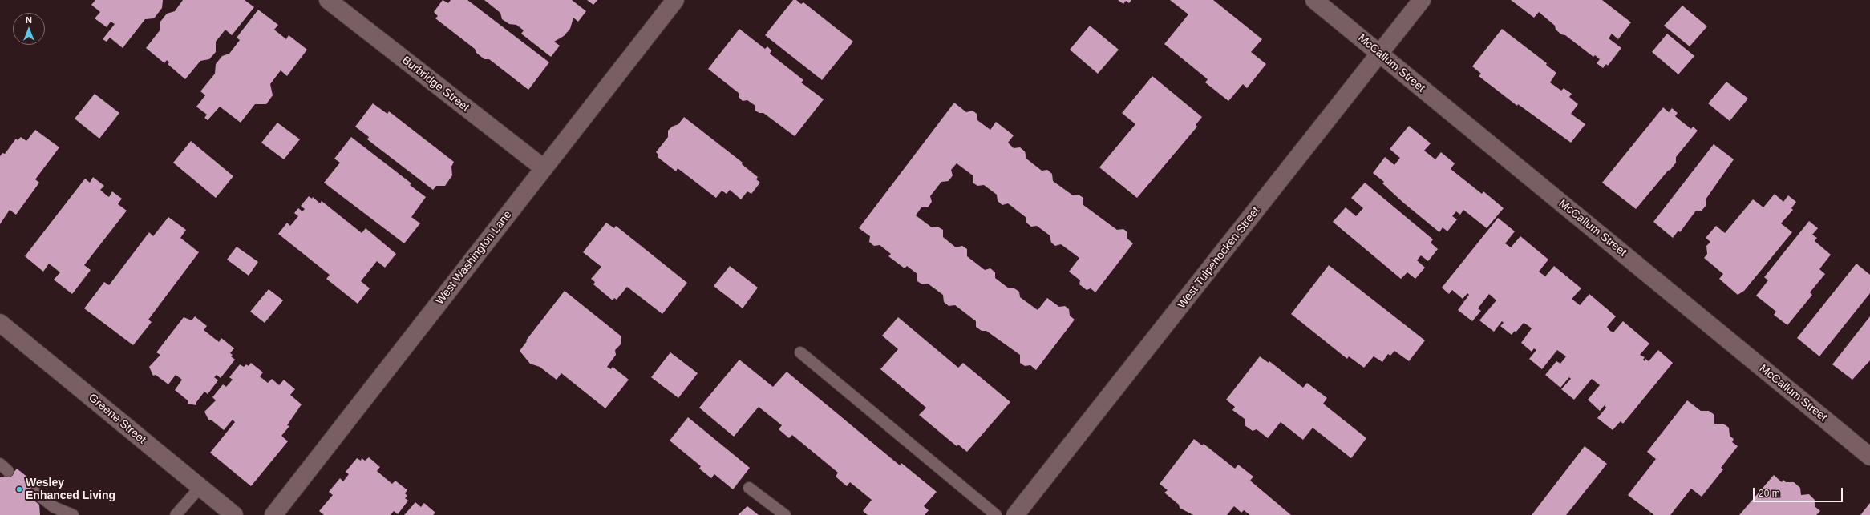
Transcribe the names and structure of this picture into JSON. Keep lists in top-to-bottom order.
{
  "streets": {
    "street": [
      "McCallum Street",
      "Burbridge Street",
      "West Washington Lane",
      "West Tulpehocken Street",
      "Greene Street"
    ]
  },
  "crossings": [
    ["McCallum Street", "West Tulpehocken Street"],
    ["Burbridge Street", "West Washington Lane"]
  ],
  "places": ["Wesley Enhanced Living"],
  "scale_bar": "20 m",
  "north": "top"
}
